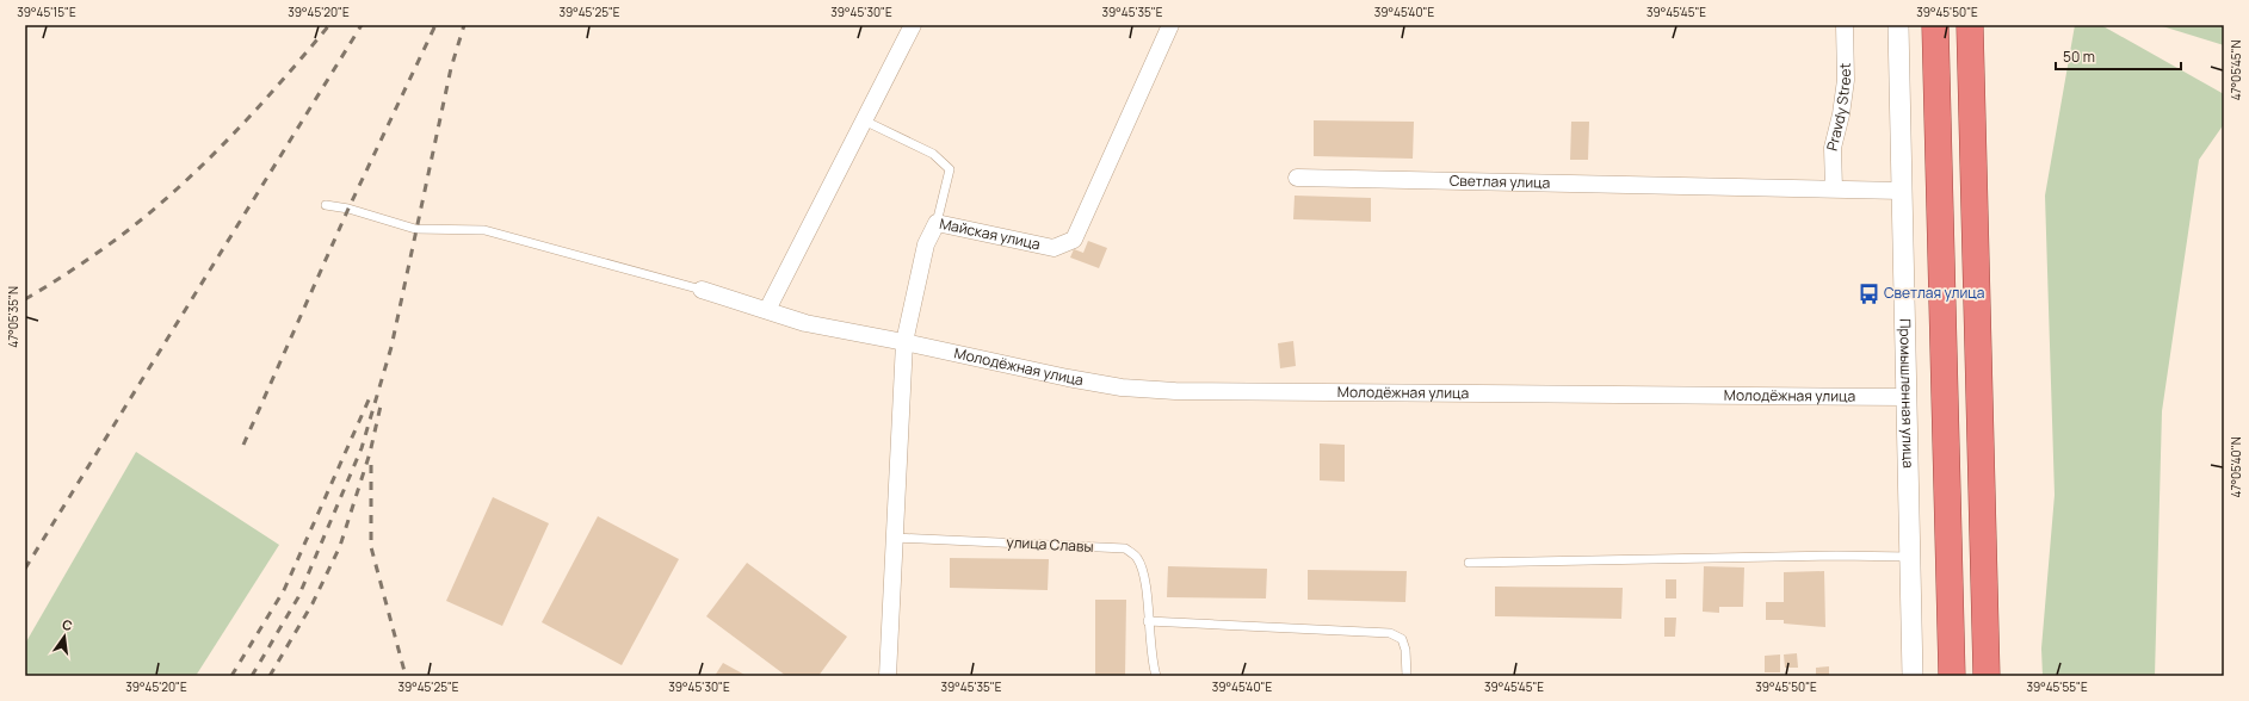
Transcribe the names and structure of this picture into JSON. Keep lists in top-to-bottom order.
{
  "streets": {
    "street": [
      "Pravdy Street",
      "Светлая улица",
      "Майская улица",
      "Молодёжная улица",
      "Промышленная улица"
    ],
    "lane": ["улица Славы"]
  },
  "crossings": [
    ["Pravdy Street", "Светлая улица"],
    ["Светлая улица", "Промышленная улица"],
    ["Майская улица", "Молодёжная улица"],
    ["Майская улица", "улица Славы"],
    ["Молодёжная улица", "Промышленная улица"]
  ],
  "places": {
    "bus stop": ["Светлая улица"]
  },
  "scale_bar": "50 m",
  "north": "top",
  "coordinates": [
    "39°45'15\"E",
    "39°45'20\"E",
    "39°45'25\"E",
    "39°45'30\"E",
    "39°45'35\"E",
    "39°45'40\"E",
    "39°45'45\"E",
    "39°45'50\"E",
    "47°05'45\"N",
    "47°05'35\"N",
    "47°05'40\"N",
    "39°45'55\"E"
  ]
}
